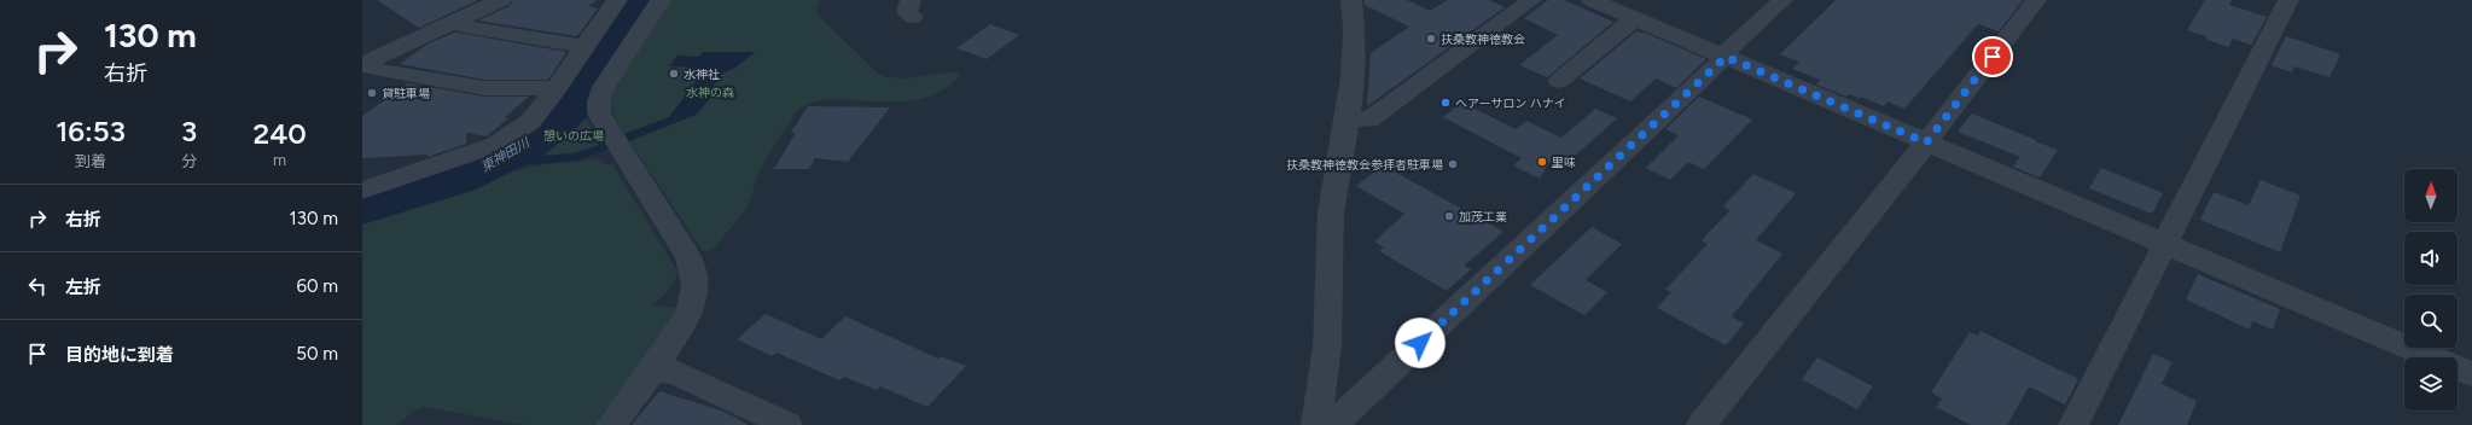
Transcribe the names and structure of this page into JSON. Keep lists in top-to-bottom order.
{
  "water": ["東神田川"],
  "parks": ["水神の森", "憩いの広場"],
  "places": [
    "扶桑教神徳教会",
    "水神社",
    "貸駐車場",
    "ヘアーサロン ハナイ",
    "里味",
    "扶桑教神徳教会参拝者駐車場",
    "加茂工業"
  ],
  "north": "top",
  "page": {
    "turn": ["130 m", "右折"],
    "eta": [
      "16:53",
      "到着",
      "3",
      "分",
      "240",
      "m"
    ],
    "list": [
      {
        "name": "右折",
        "value": "130 m"
      },
      {
        "name": "左折",
        "value": "60 m"
      },
      {
        "name": "目的地に到着",
        "value": "50 m"
      }
    ]
  }
}
